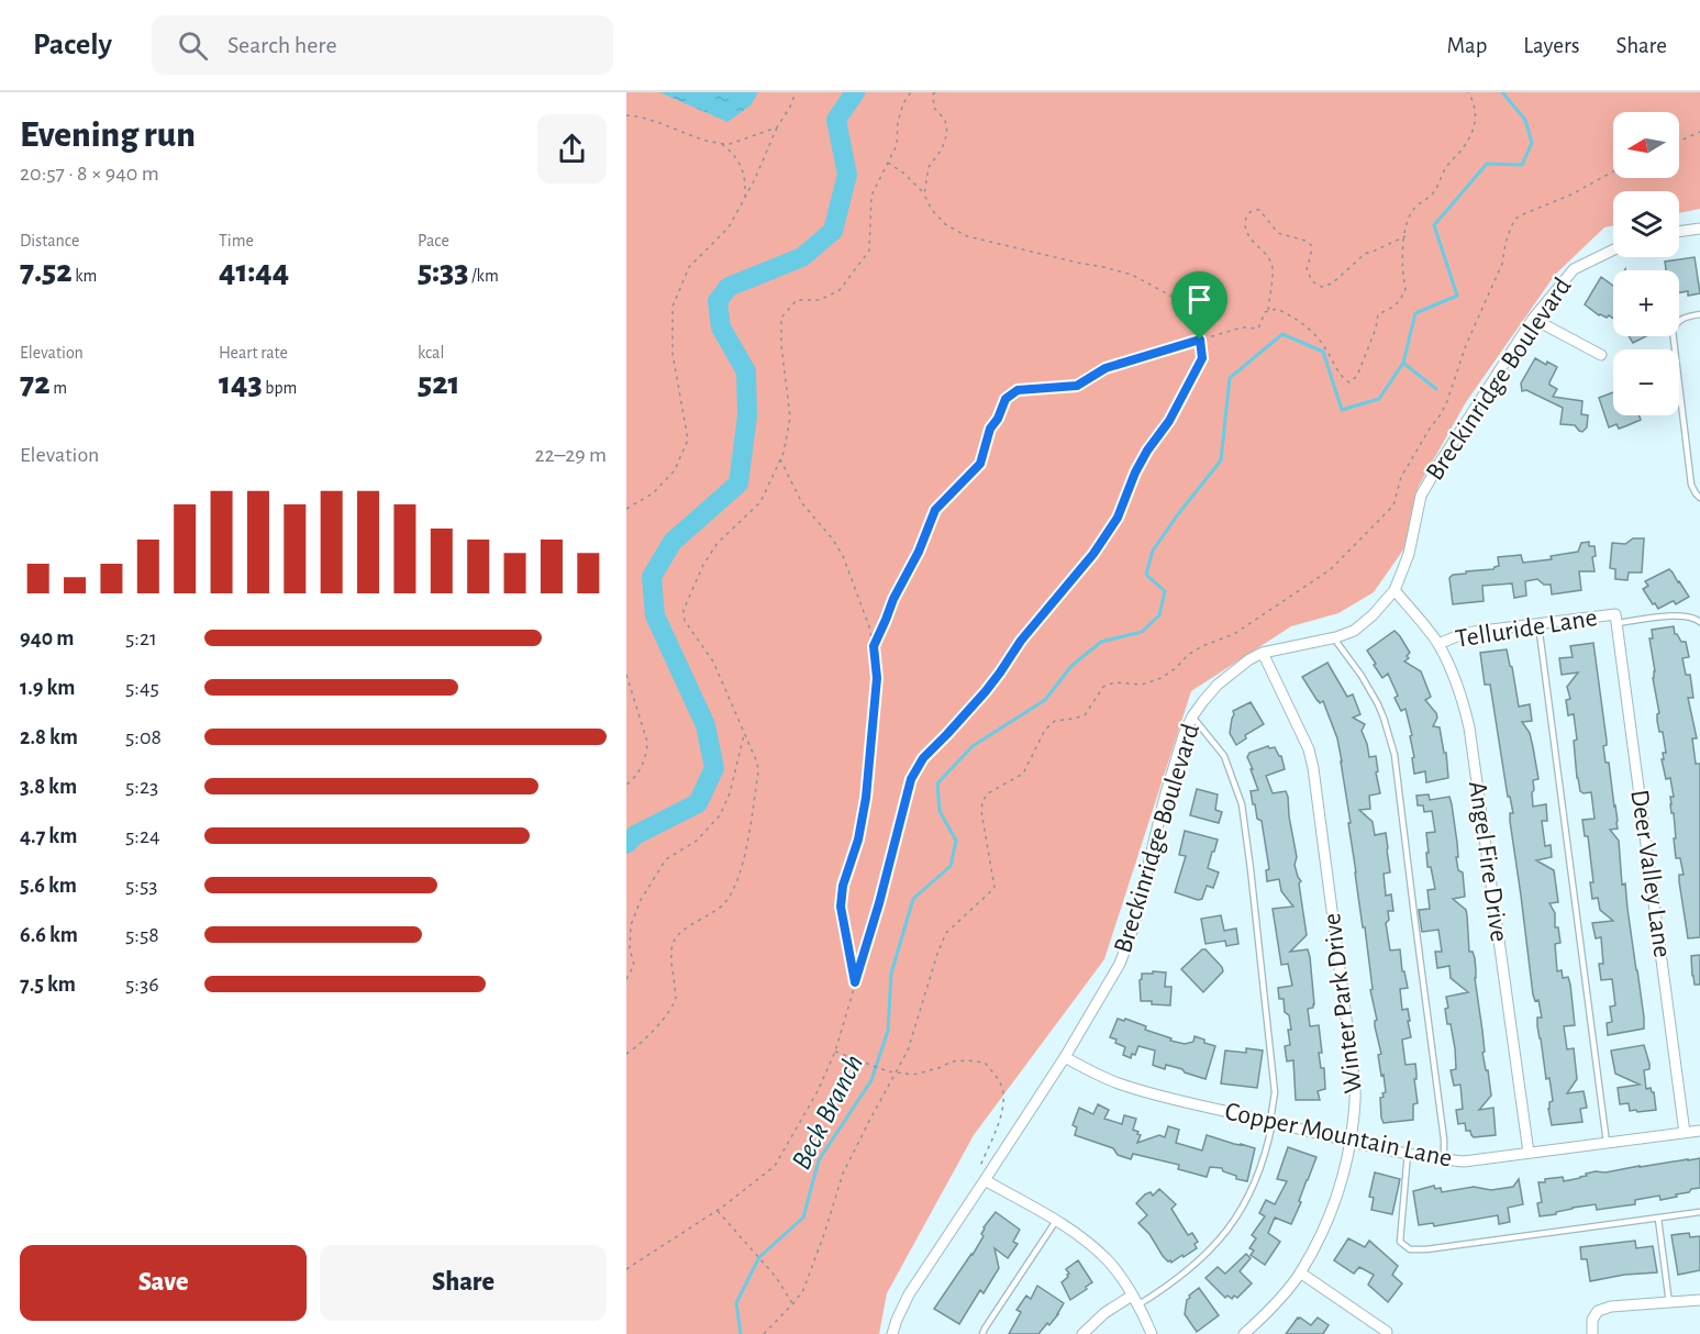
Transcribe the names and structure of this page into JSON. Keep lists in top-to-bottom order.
{
  "streets": {
    "street": [
      "Breckinridge Boulevard",
      "Telluride Lane",
      "Angel Fire Drive",
      "Deer Valley Lane",
      "Winter Park Drive",
      "Copper Mountain Lane"
    ]
  },
  "crossings": [
    ["Breckinridge Boulevard", "Angel Fire Drive"],
    ["Breckinridge Boulevard", "Winter Park Drive"],
    ["Breckinridge Boulevard", "Copper Mountain Lane"],
    ["Telluride Lane", "Angel Fire Drive"],
    ["Telluride Lane", "Deer Valley Lane"],
    ["Angel Fire Drive", "Copper Mountain Lane"],
    ["Deer Valley Lane", "Copper Mountain Lane"],
    ["Winter Park Drive", "Copper Mountain Lane"]
  ],
  "water": ["Beck Branch"],
  "north": "left",
  "page": {
    "header": "Pacely",
    "search": "Search here",
    "nav": ["Map", "Layers", "Share"],
    "heading": ["Evening run", "20:57 · 8 × 940 m"],
    "map_buttons": ["+", "−"],
    "stats": [
      ["Distance", "7.52 km"],
      ["Time", "41:44"],
      ["Pace", "5:33 /km"],
      ["Elevation", "72 m"],
      ["Heart rate", "143 bpm"],
      ["kcal", "521"]
    ],
    "chart": ["Elevation", "22–29 m"],
    "list": [
      {
        "name": "940 m",
        "note": "5:21"
      },
      {
        "name": "1.9 km",
        "note": "5:45"
      },
      {
        "name": "2.8 km",
        "note": "5:08"
      },
      {
        "name": "3.8 km",
        "note": "5:23"
      },
      {
        "name": "4.7 km",
        "note": "5:24"
      },
      {
        "name": "5.6 km",
        "note": "5:53"
      },
      {
        "name": "6.6 km",
        "note": "5:58"
      },
      {
        "name": "7.5 km",
        "note": "5:36"
      }
    ],
    "buttons": ["Save", "Share"]
  }
}
